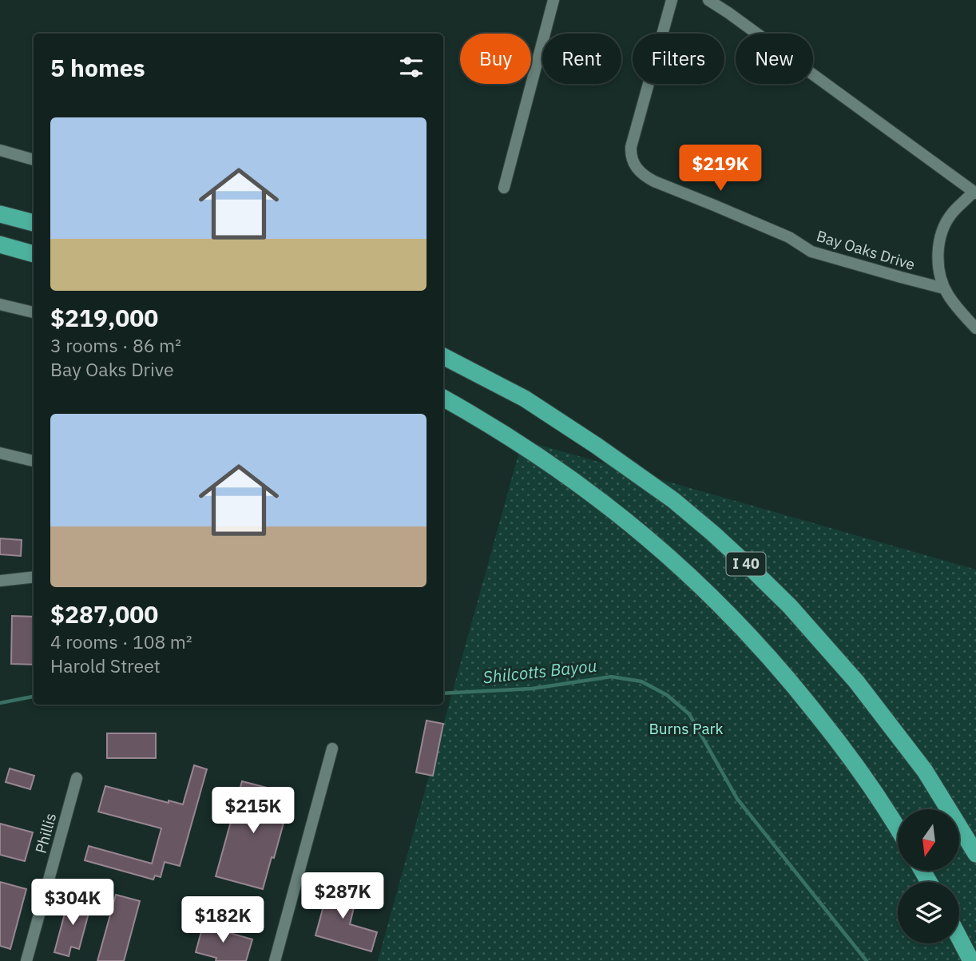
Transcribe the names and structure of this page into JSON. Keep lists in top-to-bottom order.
{
  "streets": {
    "highway": ["I 40"],
    "street": ["Bay Oaks Drive", "Phillis"]
  },
  "water": ["Shilcotts Bayou"],
  "parks": ["Burns Park"],
  "north": "bottom",
  "page": {
    "chip": [
      "Buy",
      "Rent",
      "Filters",
      "New"
    ],
    "heading": "5 homes",
    "list": [
      {
        "name": "$219,000",
        "note": "3 rooms · 86 m² · Bay Oaks Drive"
      },
      {
        "name": "$287,000",
        "note": "4 rooms · 108 m² · Harold Street"
      }
    ],
    "price": [
      "$219K",
      "$215K",
      "$287K",
      "$304K",
      "$182K"
    ]
  }
}
